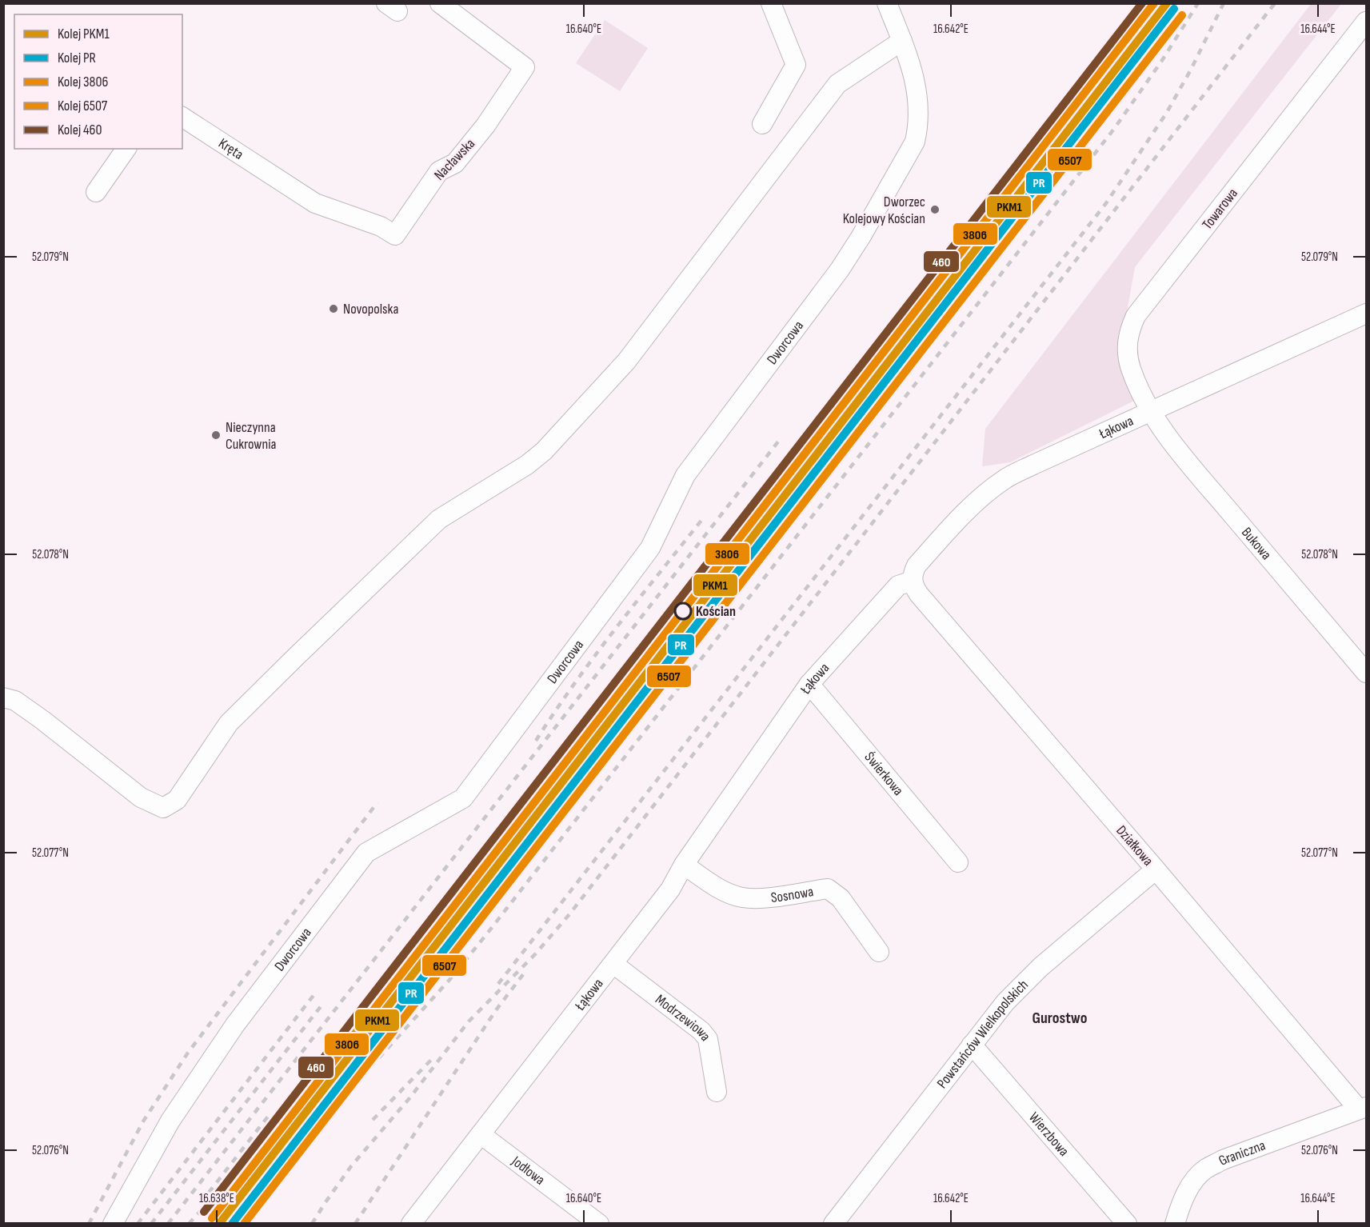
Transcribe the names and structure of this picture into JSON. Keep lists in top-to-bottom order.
{
  "streets": {
    "street": [
      "Kręta",
      "Nacławska",
      "Towarowa",
      "Dworcowa",
      "Łąkowa",
      "Bukowa",
      "Świerkowa",
      "Działkowa",
      "Sosnowa",
      "Modrzewiowa",
      "Powstańców Wielkopolskich",
      "Wierzbowa",
      "Graniczna",
      "Jodłowa"
    ]
  },
  "crossings": [
    ["Kręta", "Nacławska"],
    ["Towarowa", "Łąkowa"],
    ["Towarowa", "Bukowa"],
    ["Łąkowa", "Bukowa"],
    ["Łąkowa", "Świerkowa"],
    ["Łąkowa", "Działkowa"],
    ["Łąkowa", "Sosnowa"],
    ["Łąkowa", "Modrzewiowa"],
    ["Łąkowa", "Jodłowa"],
    ["Działkowa", "Powstańców Wielkopolskich"],
    ["Działkowa", "Graniczna"],
    ["Powstańców Wielkopolskich", "Wierzbowa"]
  ],
  "districts": ["Gurostwo"],
  "places": [
    "Dworzec Kolejowy Kościan",
    "Novopolska",
    "Nieczynna Cukrownia",
    "Kościan"
  ],
  "lines": [
    "rail line PKM1",
    "rail line 3806",
    "rail line 460",
    "rail line PR",
    "rail line 6507"
  ],
  "legend": [
    "Kolej PKM1",
    "Kolej PR",
    "Kolej 3806",
    "Kolej 6507",
    "Kolej 460"
  ],
  "coordinates": [
    "16.640°E",
    "16.642°E",
    "16.644°E",
    "52.079°N",
    "52.078°N",
    "52.077°N",
    "52.076°N",
    "16.638°E"
  ]
}
